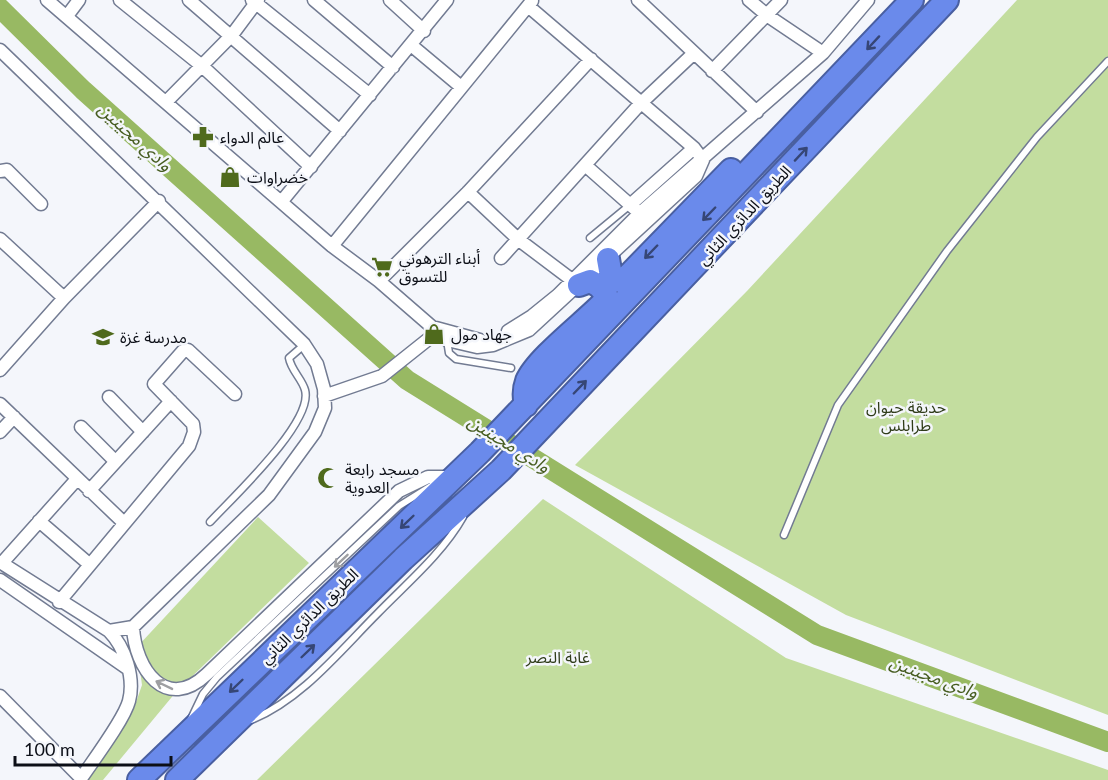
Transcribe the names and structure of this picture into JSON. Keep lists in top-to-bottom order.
{
  "streets": {
    "highway": ["الطريق الدائري الثاني"]
  },
  "water": ["وادي مجينين"],
  "parks": ["حديقة حيوان طرابلس", "غابة النصر"],
  "places": {
    "pharmacy": ["عالم الدواء"],
    "shop": ["خضراوات", "جهاد مول"],
    "supermarket": ["أبناء الترهوني للتسوق"],
    "school or university": ["مدرسة غزة"],
    "mosque": ["مسجد رابعة العدوية"]
  },
  "scale_bar": "100 m"
}
